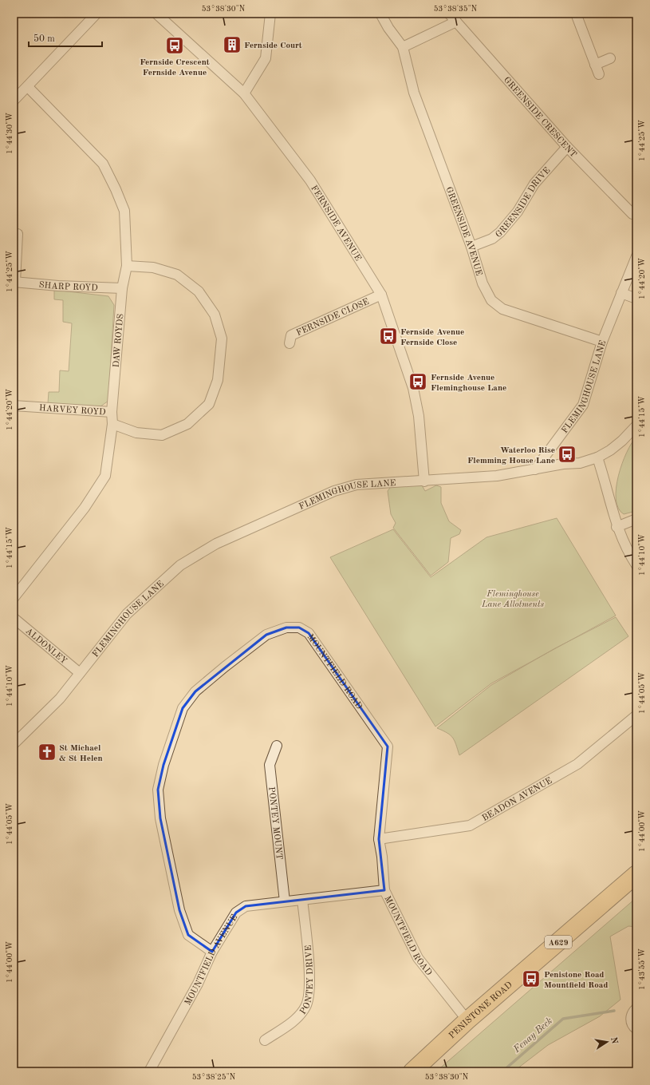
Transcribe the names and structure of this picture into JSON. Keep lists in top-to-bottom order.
{
  "streets": {
    "highway": ["A629", "PENISTONE ROAD"],
    "street": [
      "GREENSIDE CRESCENT",
      "GREENSIDE DRIVE",
      "FERNSIDE AVENUE",
      "GREENSIDE AVENUE",
      "SHARP ROYD",
      "FERNSIDE CLOSE",
      "DAW ROYDS",
      "FLEMINGHOUSE LANE",
      "HARVEY ROYD",
      "ALDONLEY",
      "MOUNTFIELD ROAD",
      "BEADON AVENUE",
      "PONTEY MOUNT",
      "MOUNTFIELD AVENUE",
      "PONTEY DRIVE"
    ]
  },
  "crossings": [
    ["GREENSIDE CRESCENT", "GREENSIDE DRIVE"],
    ["GREENSIDE DRIVE", "GREENSIDE AVENUE"],
    ["FERNSIDE AVENUE", "FERNSIDE CLOSE"],
    ["FERNSIDE AVENUE", "FLEMINGHOUSE LANE"],
    ["GREENSIDE AVENUE", "FLEMINGHOUSE LANE"],
    ["SHARP ROYD", "DAW ROYDS"],
    ["DAW ROYDS", "HARVEY ROYD"],
    ["FLEMINGHOUSE LANE", "ALDONLEY"],
    ["MOUNTFIELD ROAD", "BEADON AVENUE"],
    ["MOUNTFIELD ROAD", "MOUNTFIELD AVENUE"],
    ["MOUNTFIELD ROAD", "PENISTONE ROAD"],
    ["PONTEY MOUNT", "MOUNTFIELD AVENUE"],
    ["MOUNTFIELD AVENUE", "PONTEY DRIVE"]
  ],
  "water": ["Fenay Beck"],
  "parks": ["Fleminghouse Lane Allotments"],
  "places": {
    "building": ["Fernside Court"],
    "bus stop": [
      "Fernside Crescent Fernside Avenue",
      "Fernside Avenue Fernside Close",
      "Fernside Avenue Fleminghouse Lane",
      "Waterloo Rise Flemming House Lane",
      "Penistone Road Mountfield Road"
    ],
    "church": ["St Michael & St Helen"]
  },
  "scale_bar": "50 m",
  "north": "right",
  "coordinates": [
    "53°38'30\"N",
    "53°38'35\"N",
    "1°44'30\"W",
    "1°44'25\"W",
    "1°44'20\"W",
    "1°44'15\"W",
    "1°44'10\"W",
    "1°44'05\"W",
    "1°44'00\"W",
    "1°43'55\"W",
    "53°38'25\"N"
  ]
}
